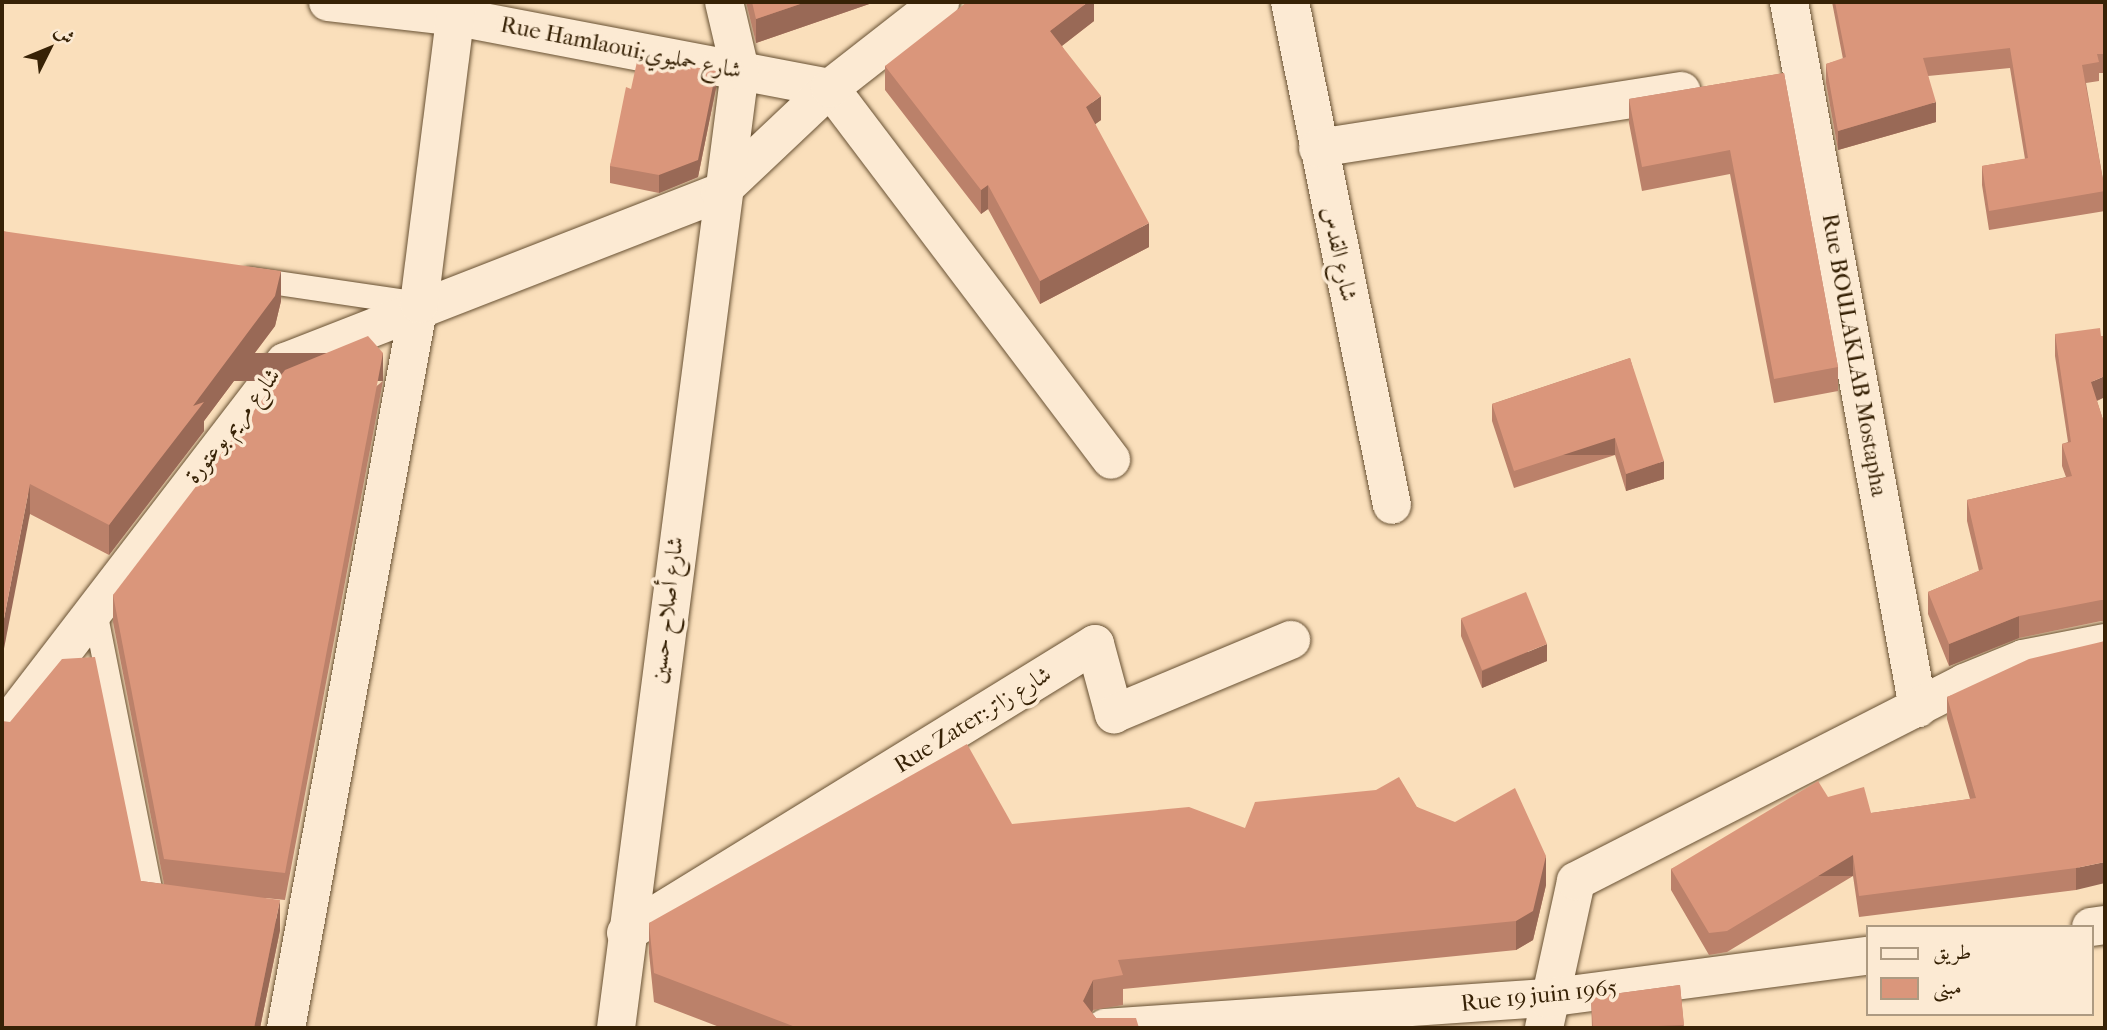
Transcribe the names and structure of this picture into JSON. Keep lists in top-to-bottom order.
{
  "streets": {
    "street": [
      "Rue Hamlaoui;شارع حمليوي",
      "شارع القدس",
      "Rue BOULAKLAB Mostapha",
      "شارع مريم بوعتورة",
      "شارع أصلاح حسين",
      "Rue Zater;شارع زاتر",
      "Rue 19 juin 1965"
    ]
  },
  "crossings": [
    ["شارع مريم بوعتورة", "شارع أصلاح حسين"],
    ["شارع أصلاح حسين", "Rue Zater;شارع زاتر"]
  ],
  "legend": ["طريق", "مبنى"],
  "north": "top right"
}
